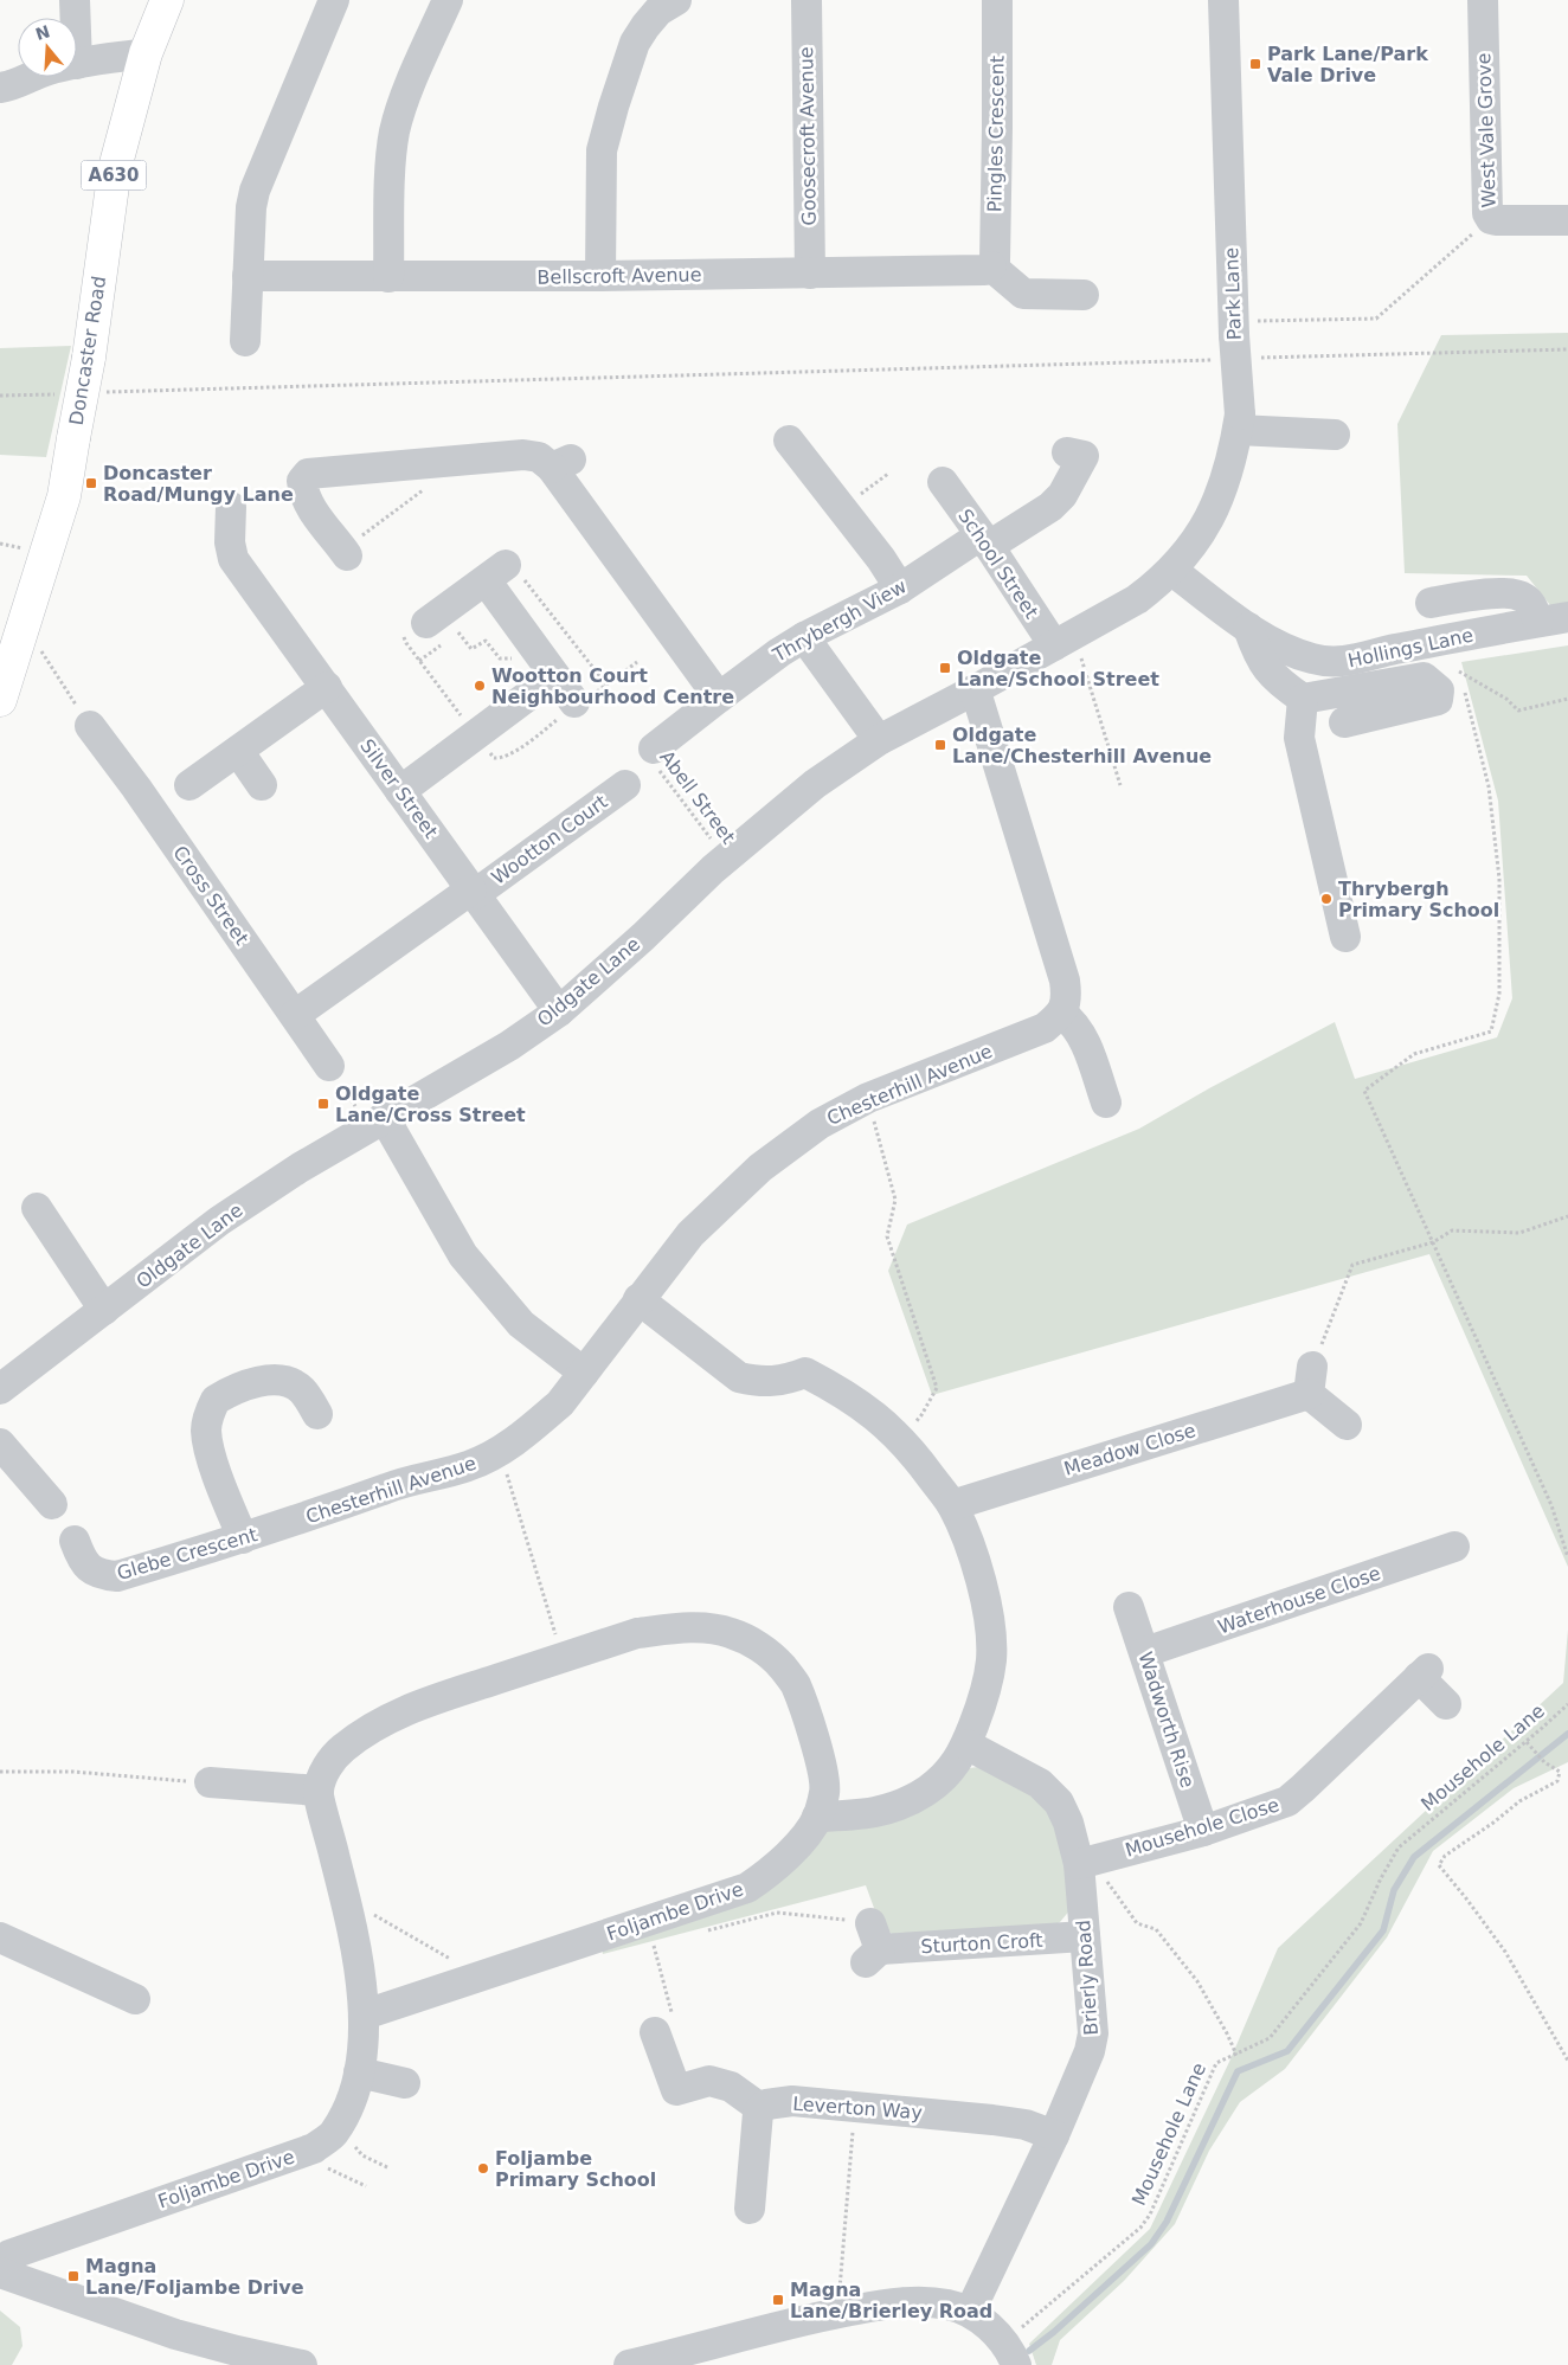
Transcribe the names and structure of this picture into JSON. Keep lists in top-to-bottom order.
{
  "streets": {
    "main road": ["A630", "Doncaster Road"],
    "street": [
      "West Vale Grove",
      "Pingles Crescent",
      "Goosecroft Avenue",
      "Bellscroft Avenue",
      "Park Lane",
      "School Street",
      "Thrybergh View",
      "Hollings Lane",
      "Silver Street",
      "Wootton Court",
      "Cross Street",
      "Oldgate Lane",
      "Chesterhill Avenue",
      "Meadow Close",
      "Glebe Crescent",
      "Waterhouse Close",
      "Wadworth Rise",
      "Mousehole Close",
      "Foljambe Drive",
      "Sturton Croft",
      "Brierly Road",
      "Leverton Way"
    ],
    "path": ["Abell Street", "Mousehole Lane"]
  },
  "crossings": [
    ["Pingles Crescent", "Bellscroft Avenue"],
    ["Goosecroft Avenue", "Bellscroft Avenue"],
    ["Park Lane", "Hollings Lane"],
    ["Park Lane", "Oldgate Lane"],
    ["School Street", "Thrybergh View"],
    ["School Street", "Oldgate Lane"],
    ["Thrybergh View", "Abell Street"],
    ["Hollings Lane", "Oldgate Lane"],
    ["Silver Street", "Wootton Court"],
    ["Silver Street", "Oldgate Lane"],
    ["Abell Street", "Oldgate Lane"],
    ["Chesterhill Avenue", "Glebe Crescent"],
    ["Waterhouse Close", "Wadworth Rise"],
    ["Wadworth Rise", "Mousehole Close"],
    ["Mousehole Close", "Brierly Road"],
    ["Sturton Croft", "Brierly Road"],
    ["Brierly Road", "Leverton Way"]
  ],
  "places": {
    "transit": [
      "Park Lane/Park Vale Drive",
      "Doncaster Road/Mungy Lane",
      "Oldgate Lane/School Street",
      "Oldgate Lane/Chesterhill Avenue",
      "Oldgate Lane/Cross Street",
      "Magna Lane/Foljambe Drive",
      "Magna Lane/Brierley Road"
    ],
    "other": ["Wootton Court Neighbourhood Centre", "Thrybergh Primary School", "Foljambe Primary School"]
  },
  "north": "top"
}
